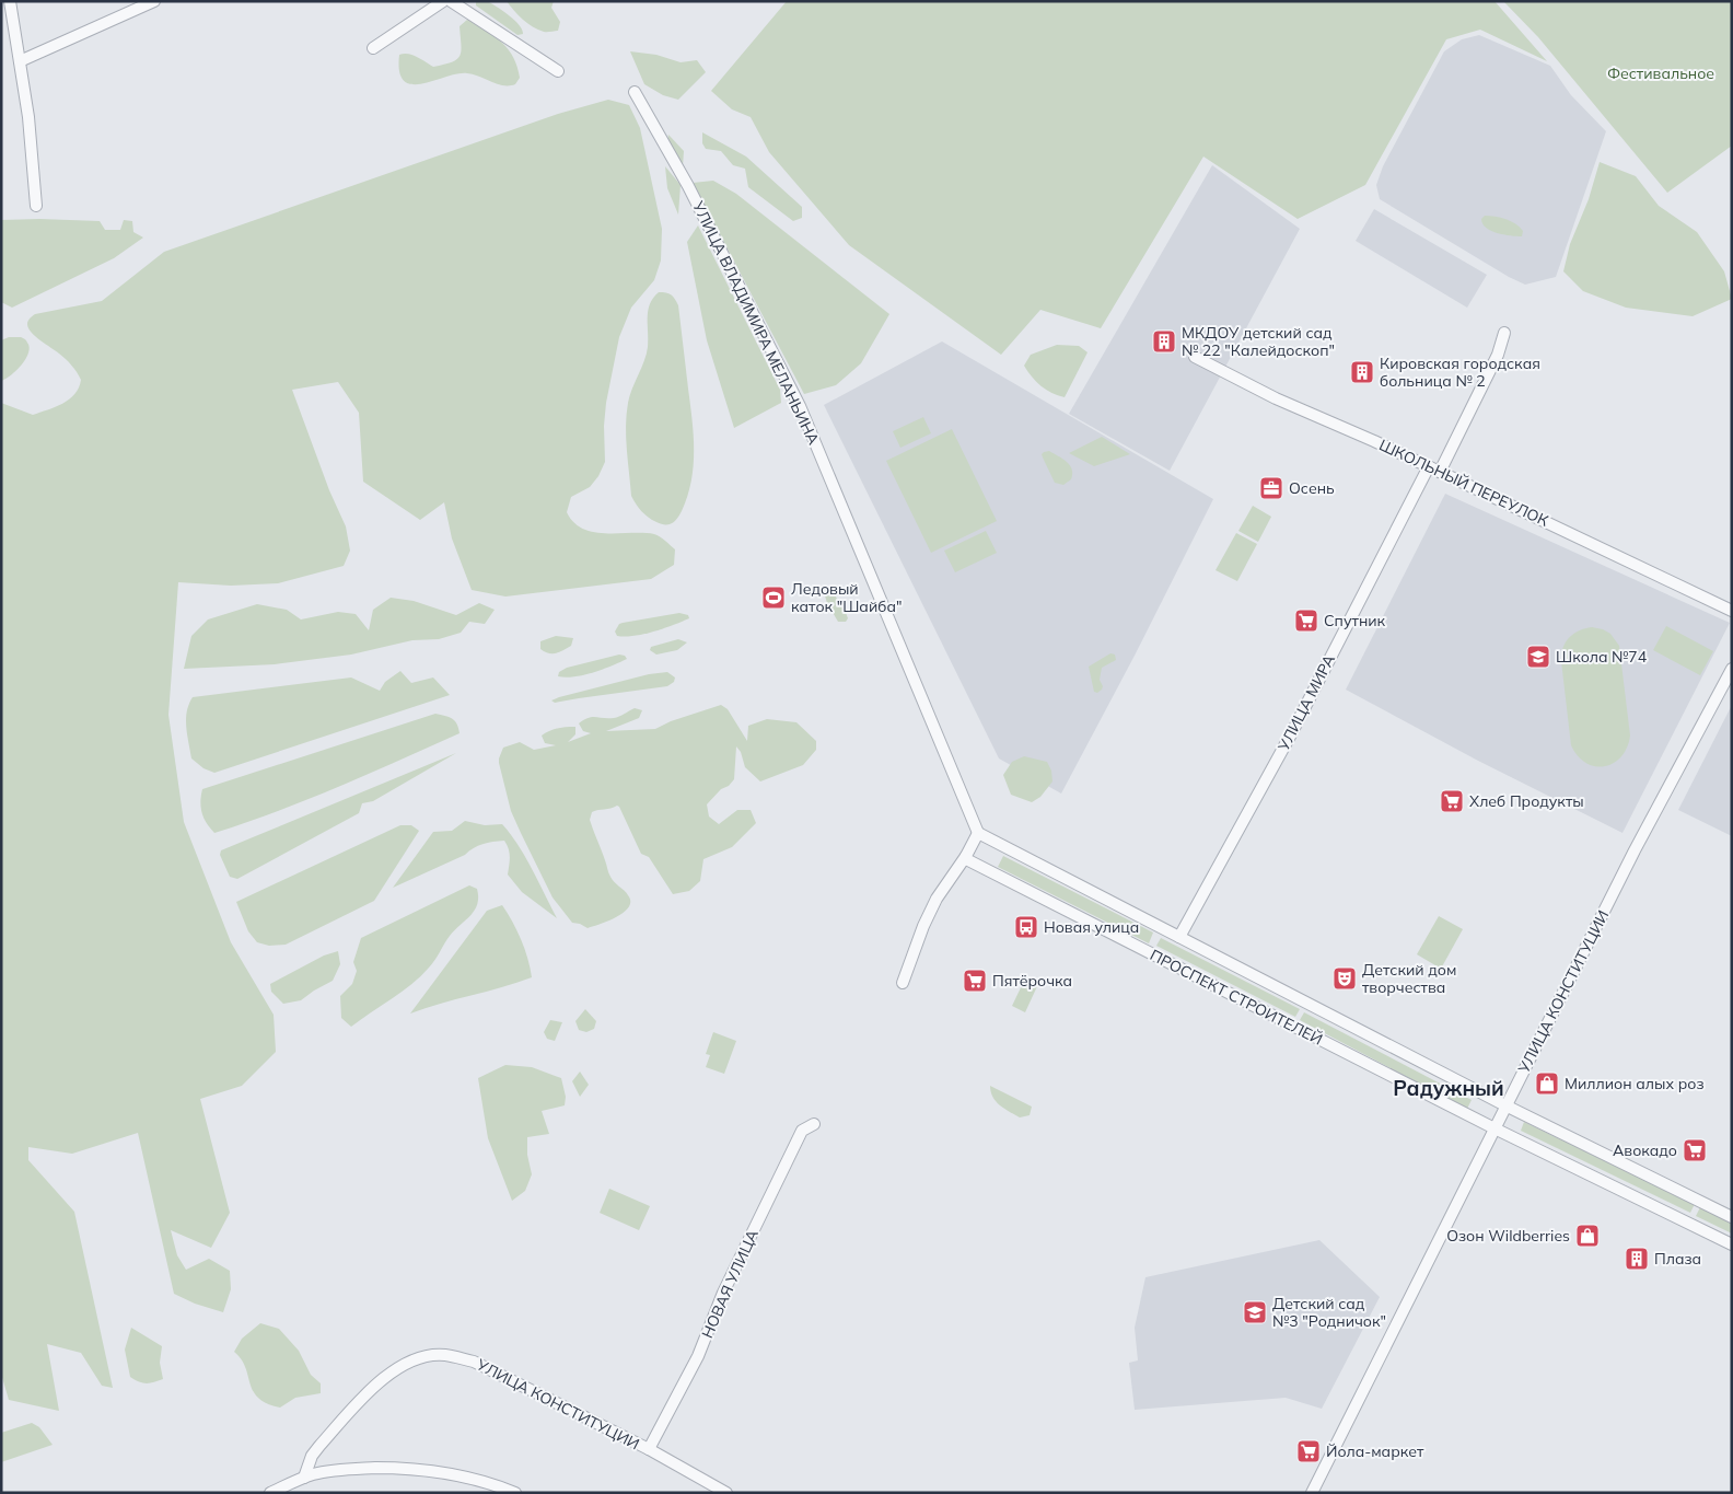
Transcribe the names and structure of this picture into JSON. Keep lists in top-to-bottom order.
{
  "streets": {
    "street": [
      "УЛИЦА ВЛАДИМИРА МЕЛАНЬИНА",
      "ШКОЛЬНЫЙ ПЕРЕУЛОК",
      "УЛИЦА МИРА",
      "УЛИЦА КОНСТИТУЦИИ",
      "ПРОСПЕКТ СТРОИТЕЛЕЙ",
      "НОВАЯ УЛИЦА"
    ]
  },
  "crossings": [
    ["УЛИЦА ВЛАДИМИРА МЕЛАНЬИНА", "ПРОСПЕКТ СТРОИТЕЛЕЙ"],
    ["ШКОЛЬНЫЙ ПЕРЕУЛОК", "УЛИЦА МИРА"],
    ["УЛИЦА МИРА", "ПРОСПЕКТ СТРОИТЕЛЕЙ"],
    ["УЛИЦА КОНСТИТУЦИИ", "ПРОСПЕКТ СТРОИТЕЛЕЙ"],
    ["УЛИЦА КОНСТИТУЦИИ", "НОВАЯ УЛИЦА"]
  ],
  "districts": ["Радужный"],
  "parks": ["Фестивальное"],
  "places": {
    "building": ["МКДОУ детский сад № 22 \"Калейдоскоп\"", "Кировская городская больница № 2", "Плаза"],
    "office": ["Осень"],
    "sports": ["Ледовый каток \"Шайба\""],
    "supermarket": [
      "Спутник",
      "Хлеб Продукты",
      "Пятёрочка",
      "Авокадо",
      "Йола-маркет"
    ],
    "school or university": ["Школа №74", "Детский сад №3 \"Родничок\""],
    "bus stop": ["Новая улица"],
    "theatre": ["Детский дом творчества"],
    "shop": ["Миллион алых роз", "Озон Wildberries"]
  }
}
